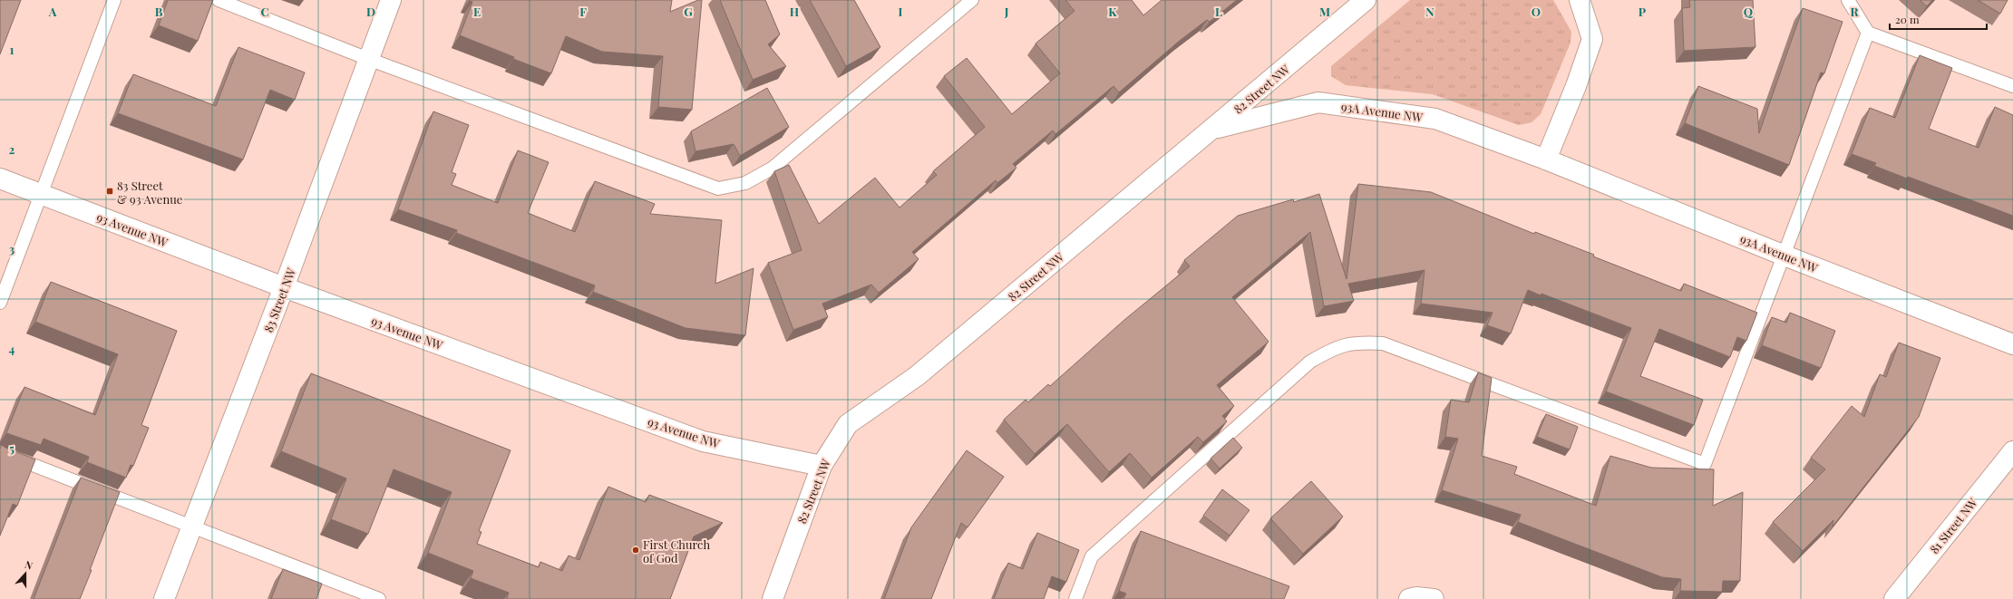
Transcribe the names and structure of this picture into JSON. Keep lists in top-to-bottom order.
{
  "streets": {
    "street": [
      "82 Street NW",
      "93A Avenue NW",
      "93 Avenue NW",
      "83 Street NW",
      "81 Street NW"
    ]
  },
  "crossings": [
    ["82 Street NW", "93A Avenue NW"],
    ["82 Street NW", "93 Avenue NW"],
    ["93 Avenue NW", "83 Street NW"]
  ],
  "places": {
    "transit": ["83 Street & 93 Avenue"],
    "other": ["First Church of God"]
  },
  "scale_bar": "20 m",
  "north": "top",
  "grid": {
    "columns": [
      "A",
      "B",
      "C",
      "D",
      "E",
      "F",
      "G",
      "H",
      "I",
      "J",
      "K",
      "L",
      "M",
      "N",
      "O",
      "P",
      "Q",
      "R"
    ],
    "rows": [
      "1",
      "2",
      "3",
      "4",
      "5"
    ]
  }
}
